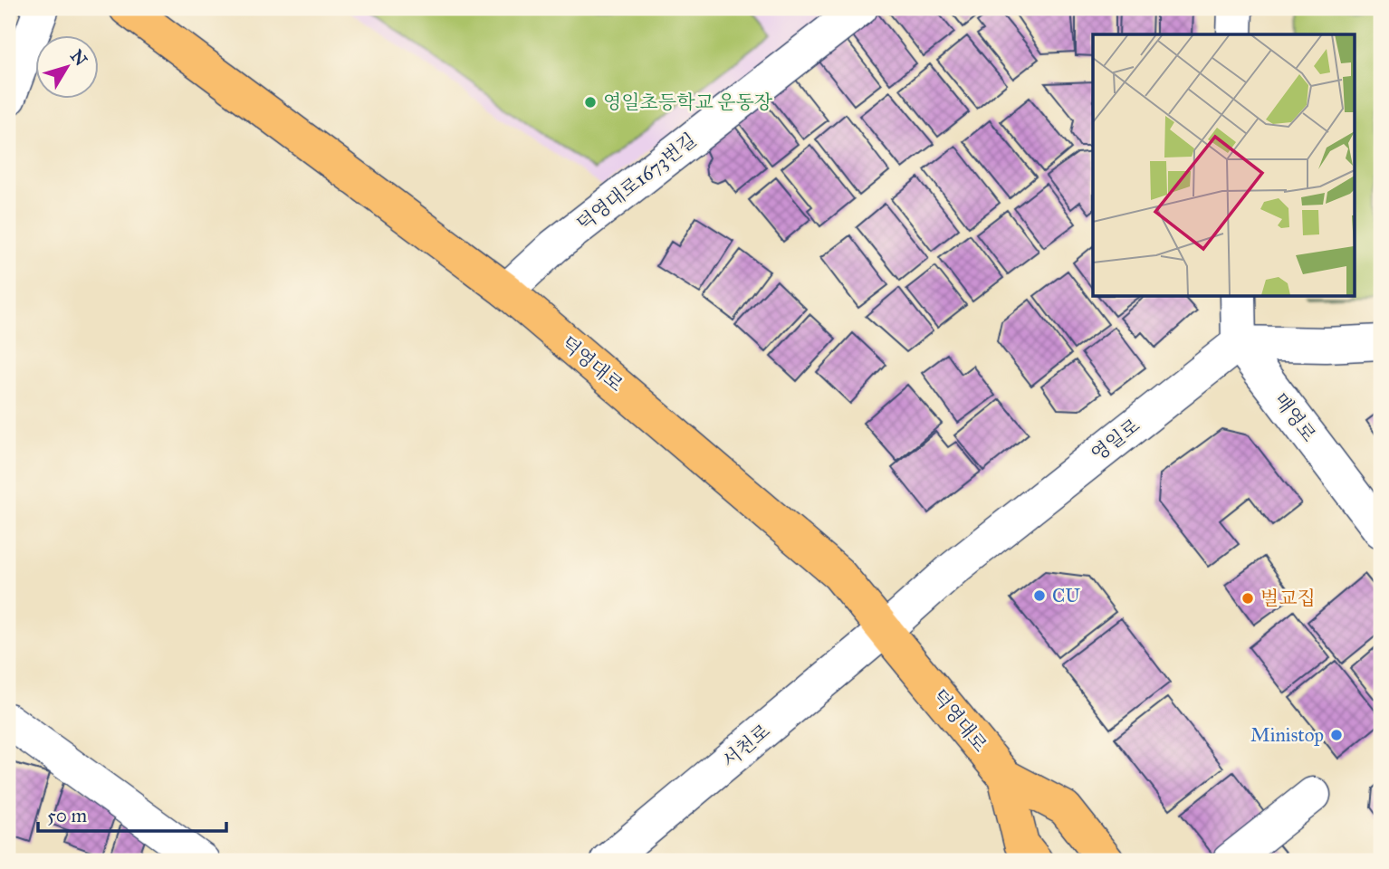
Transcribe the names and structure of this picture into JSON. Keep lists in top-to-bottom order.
{
  "streets": {
    "main road": ["덕영대로"],
    "street": [
      "덕영대로1673번길",
      "매영로",
      "영일로",
      "서천로"
    ]
  },
  "crossings": [
    ["덕영대로1673번길", "덕영대로"],
    ["덕영대로", "영일로"],
    ["덕영대로", "서천로"],
    ["매영로", "영일로"],
    ["영일로", "서천로"]
  ],
  "places": [
    "영일초등학교 운동장",
    "CU",
    "벌교집",
    "Ministop"
  ],
  "scale_bar": "50 m",
  "north": "top right"
}
